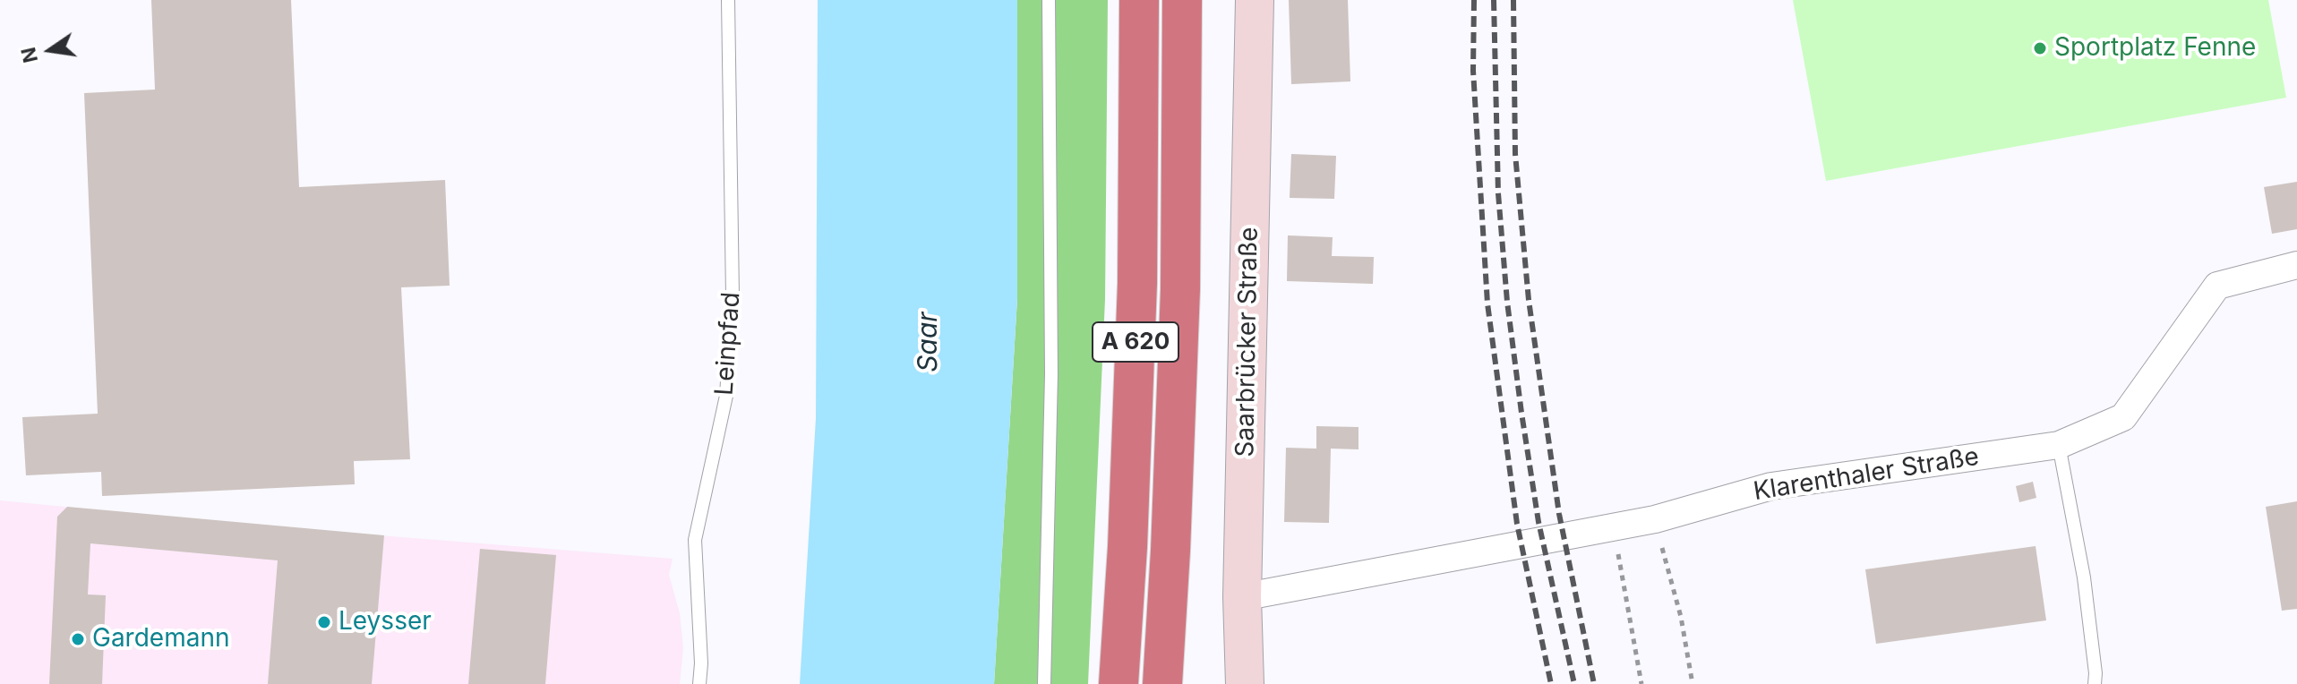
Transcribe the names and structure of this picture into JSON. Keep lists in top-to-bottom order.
{
  "streets": {
    "highway": ["A 620"],
    "street": ["Saarbrücker Straße", "Klarenthaler Straße"],
    "lane": ["Leinpfad"]
  },
  "crossings": [
    ["Saarbrücker Straße", "Klarenthaler Straße"]
  ],
  "water": ["Saar"],
  "places": ["Sportplatz Fenne", "Leysser", "Gardemann"],
  "north": "left"
}
